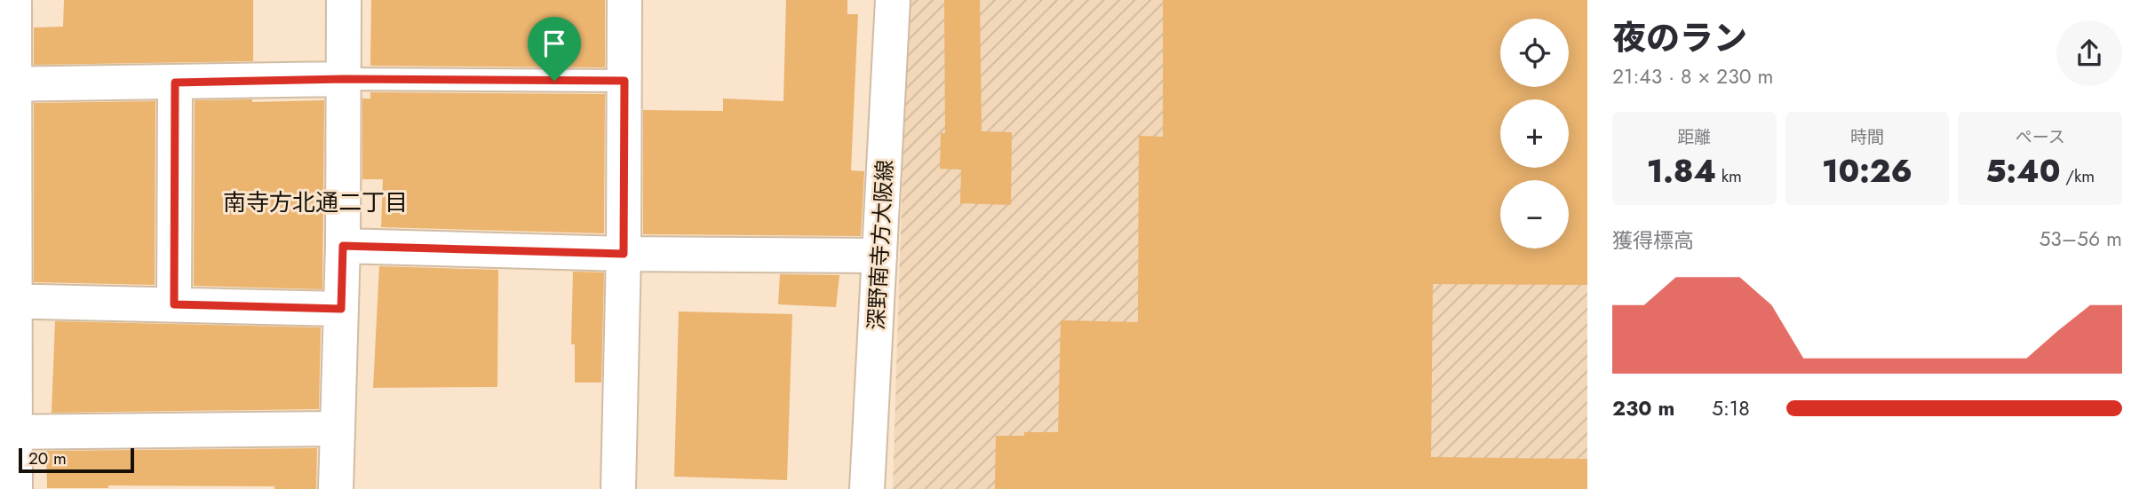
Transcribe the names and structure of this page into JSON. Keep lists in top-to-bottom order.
{
  "streets": {
    "street": ["深野南寺方大阪線"]
  },
  "districts": ["南寺方北通二丁目"],
  "scale_bar": "20 m",
  "page": {
    "heading": ["夜のラン", "21:43 · 8 × 230 m"],
    "map_buttons": ["+", "−"],
    "stats": [
      ["距離", "1.84 km"],
      ["時間", "10:26"],
      ["ペース", "5:40 /km"]
    ],
    "chart": ["獲得標高", "53–56 m"],
    "list": [
      {
        "name": "230 m",
        "note": "5:18"
      }
    ],
    "scale": "20 m"
  }
}
